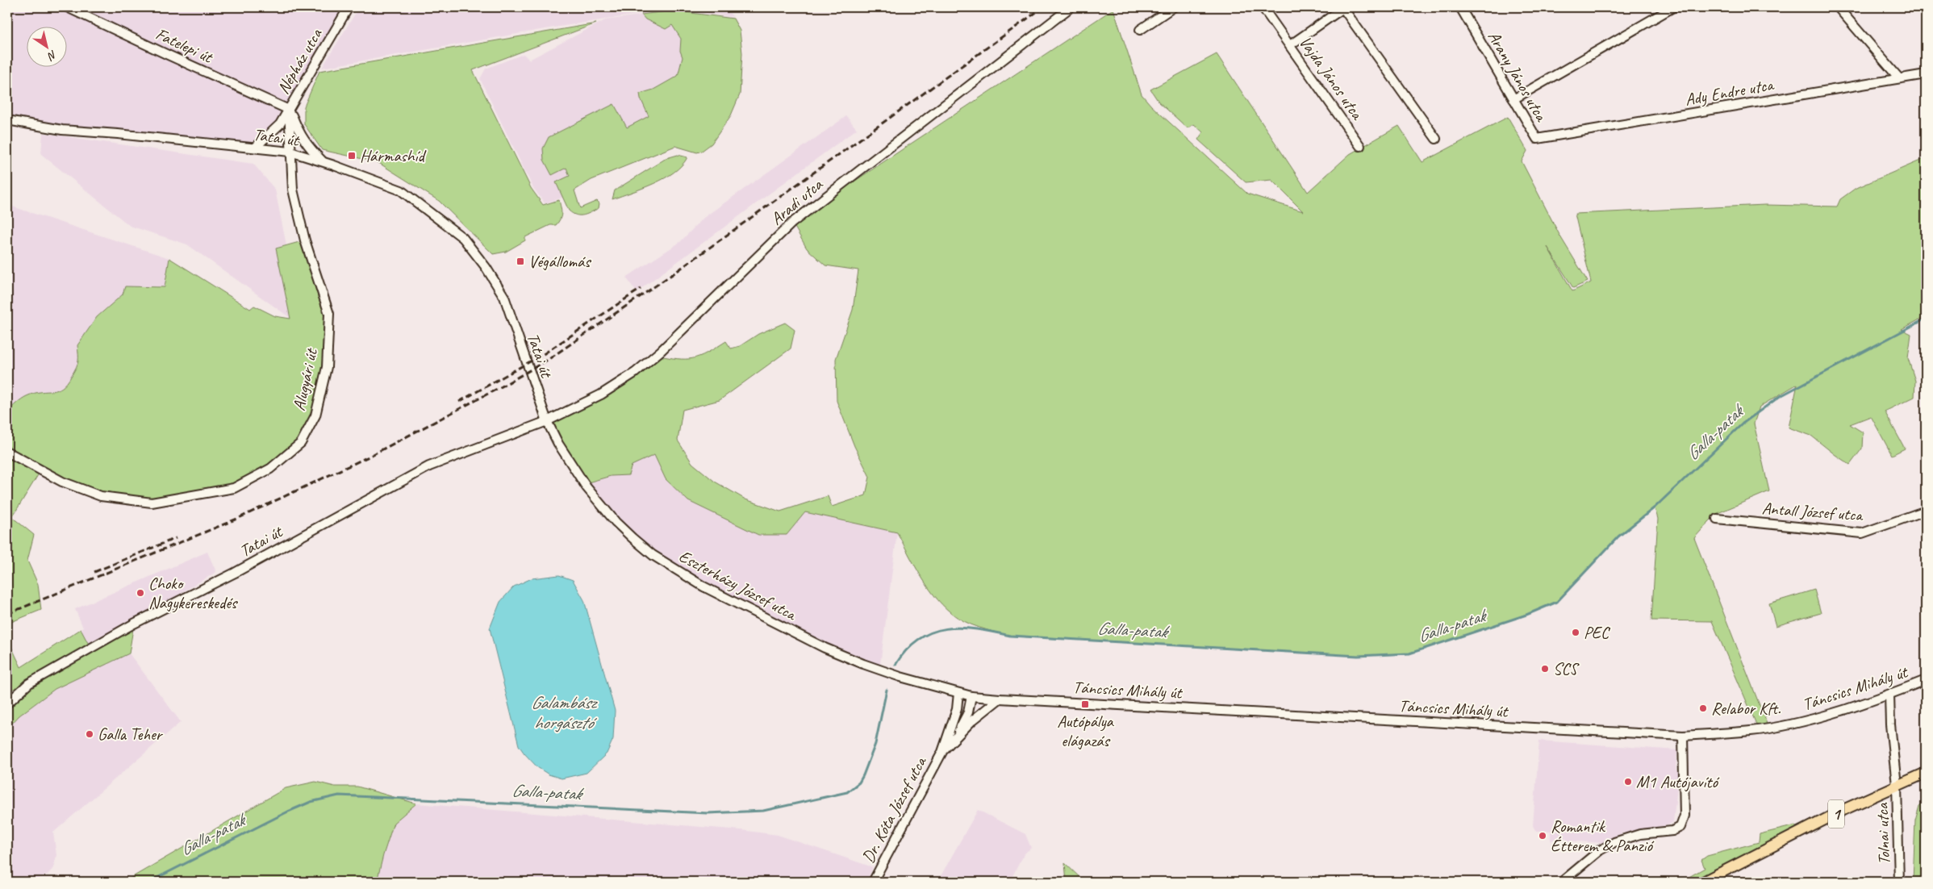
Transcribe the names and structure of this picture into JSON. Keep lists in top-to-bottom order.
{
  "streets": {
    "main road": ["1"],
    "street": [
      "Fatelepi út",
      "Népház utca",
      "Arany János utca",
      "Vajda János utca",
      "Ady Endre utca",
      "Tatai út",
      "Aradi utca",
      "Alugyári út",
      "Antall József utca",
      "Eszterházy József utca",
      "Táncsics Mihály út",
      "Dr. Kóta József utca",
      "Tolnai utca"
    ]
  },
  "crossings": [
    ["Fatelepi út", "Népház utca"],
    ["Népház utca", "Tatai út"],
    ["Népház utca", "Alugyári út"],
    ["Arany János utca", "Ady Endre utca"],
    ["Tatai út", "Aradi utca"],
    ["Tatai út", "Alugyári út"],
    ["Tatai út", "Eszterházy József utca"],
    ["Aradi utca", "Eszterházy József utca"],
    ["Eszterházy József utca", "Táncsics Mihály út"],
    ["Eszterházy József utca", "Dr. Kóta József utca"],
    ["Táncsics Mihály út", "Dr. Kóta József utca"],
    ["Táncsics Mihály út", "Tolnai utca"],
    ["1", "Tolnai utca"]
  ],
  "water": ["Galla-patak", "Galambász horgásztó"],
  "places": {
    "transit": ["Hármashíd", "Végállomás", "Autópálya elágazás"],
    "other": [
      "Choko Nagykereskedés",
      "PEC",
      "SCS",
      "Relabor Kft.",
      "Galla Teher",
      "M1 Autójavító",
      "Romantik Étterem & Panzió"
    ]
  },
  "north": "bottom right"
}
